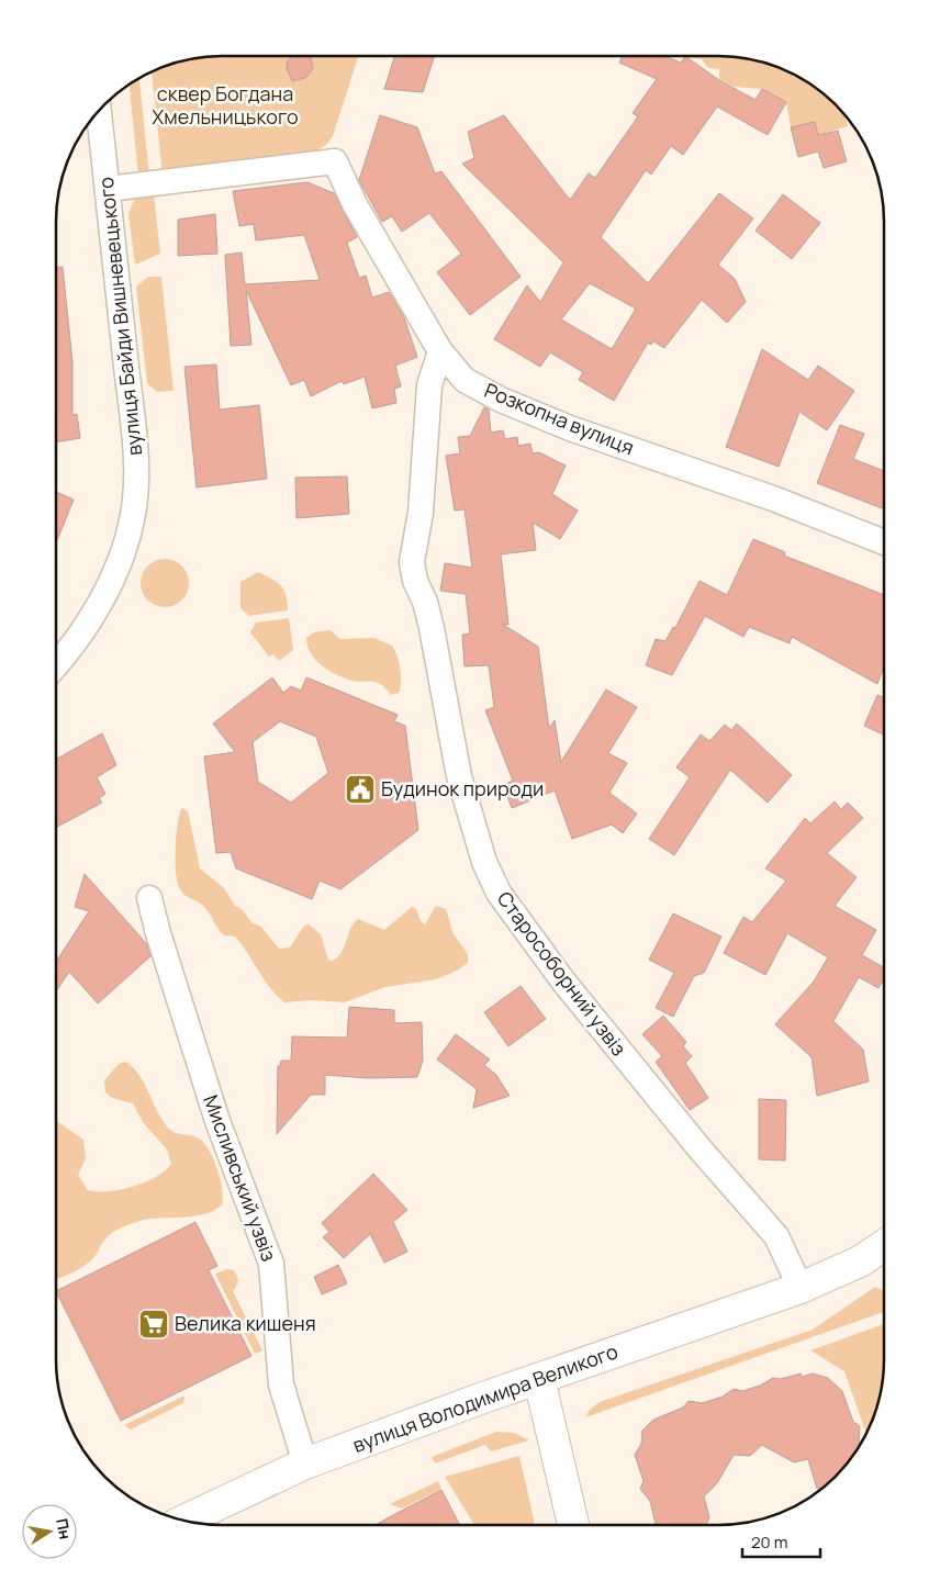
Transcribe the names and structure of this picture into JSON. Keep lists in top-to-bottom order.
{
  "streets": {
    "main road": ["вулиця Володимира Великого"],
    "street": [
      "вулиця Байди Вишневецького",
      "Розкопна вулиця",
      "Старособорний узвіз",
      "Мисливський узвіз"
    ]
  },
  "crossings": [
    ["вулиця Байди Вишневецького", "Розкопна вулиця"],
    ["Розкопна вулиця", "Старособорний узвіз"],
    ["Старособорний узвіз", "вулиця Володимира Великого"],
    ["Мисливський узвіз", "вулиця Володимира Великого"]
  ],
  "parks": ["сквер Богдана Хмельницького"],
  "places": {
    "public building": ["Будинок природи"],
    "supermarket": ["Велика кишеня"]
  },
  "scale_bar": "20 m",
  "north": "right"
}
